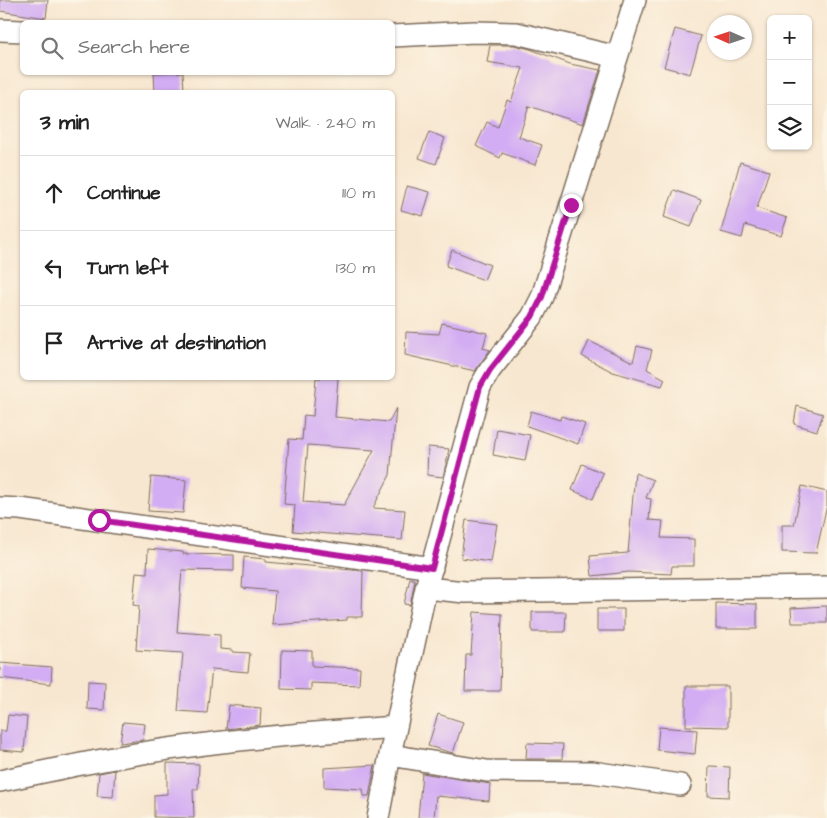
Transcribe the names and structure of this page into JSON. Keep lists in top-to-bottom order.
{
  "north": "left",
  "page": {
    "map_buttons": ["+", "−"],
    "search": "Search here",
    "heading": ["3 min", "Walk · 240 m"],
    "list": [
      ["Continue", "110 m"],
      ["Turn left", "130 m"],
      "Arrive at destination"
    ]
  }
}
